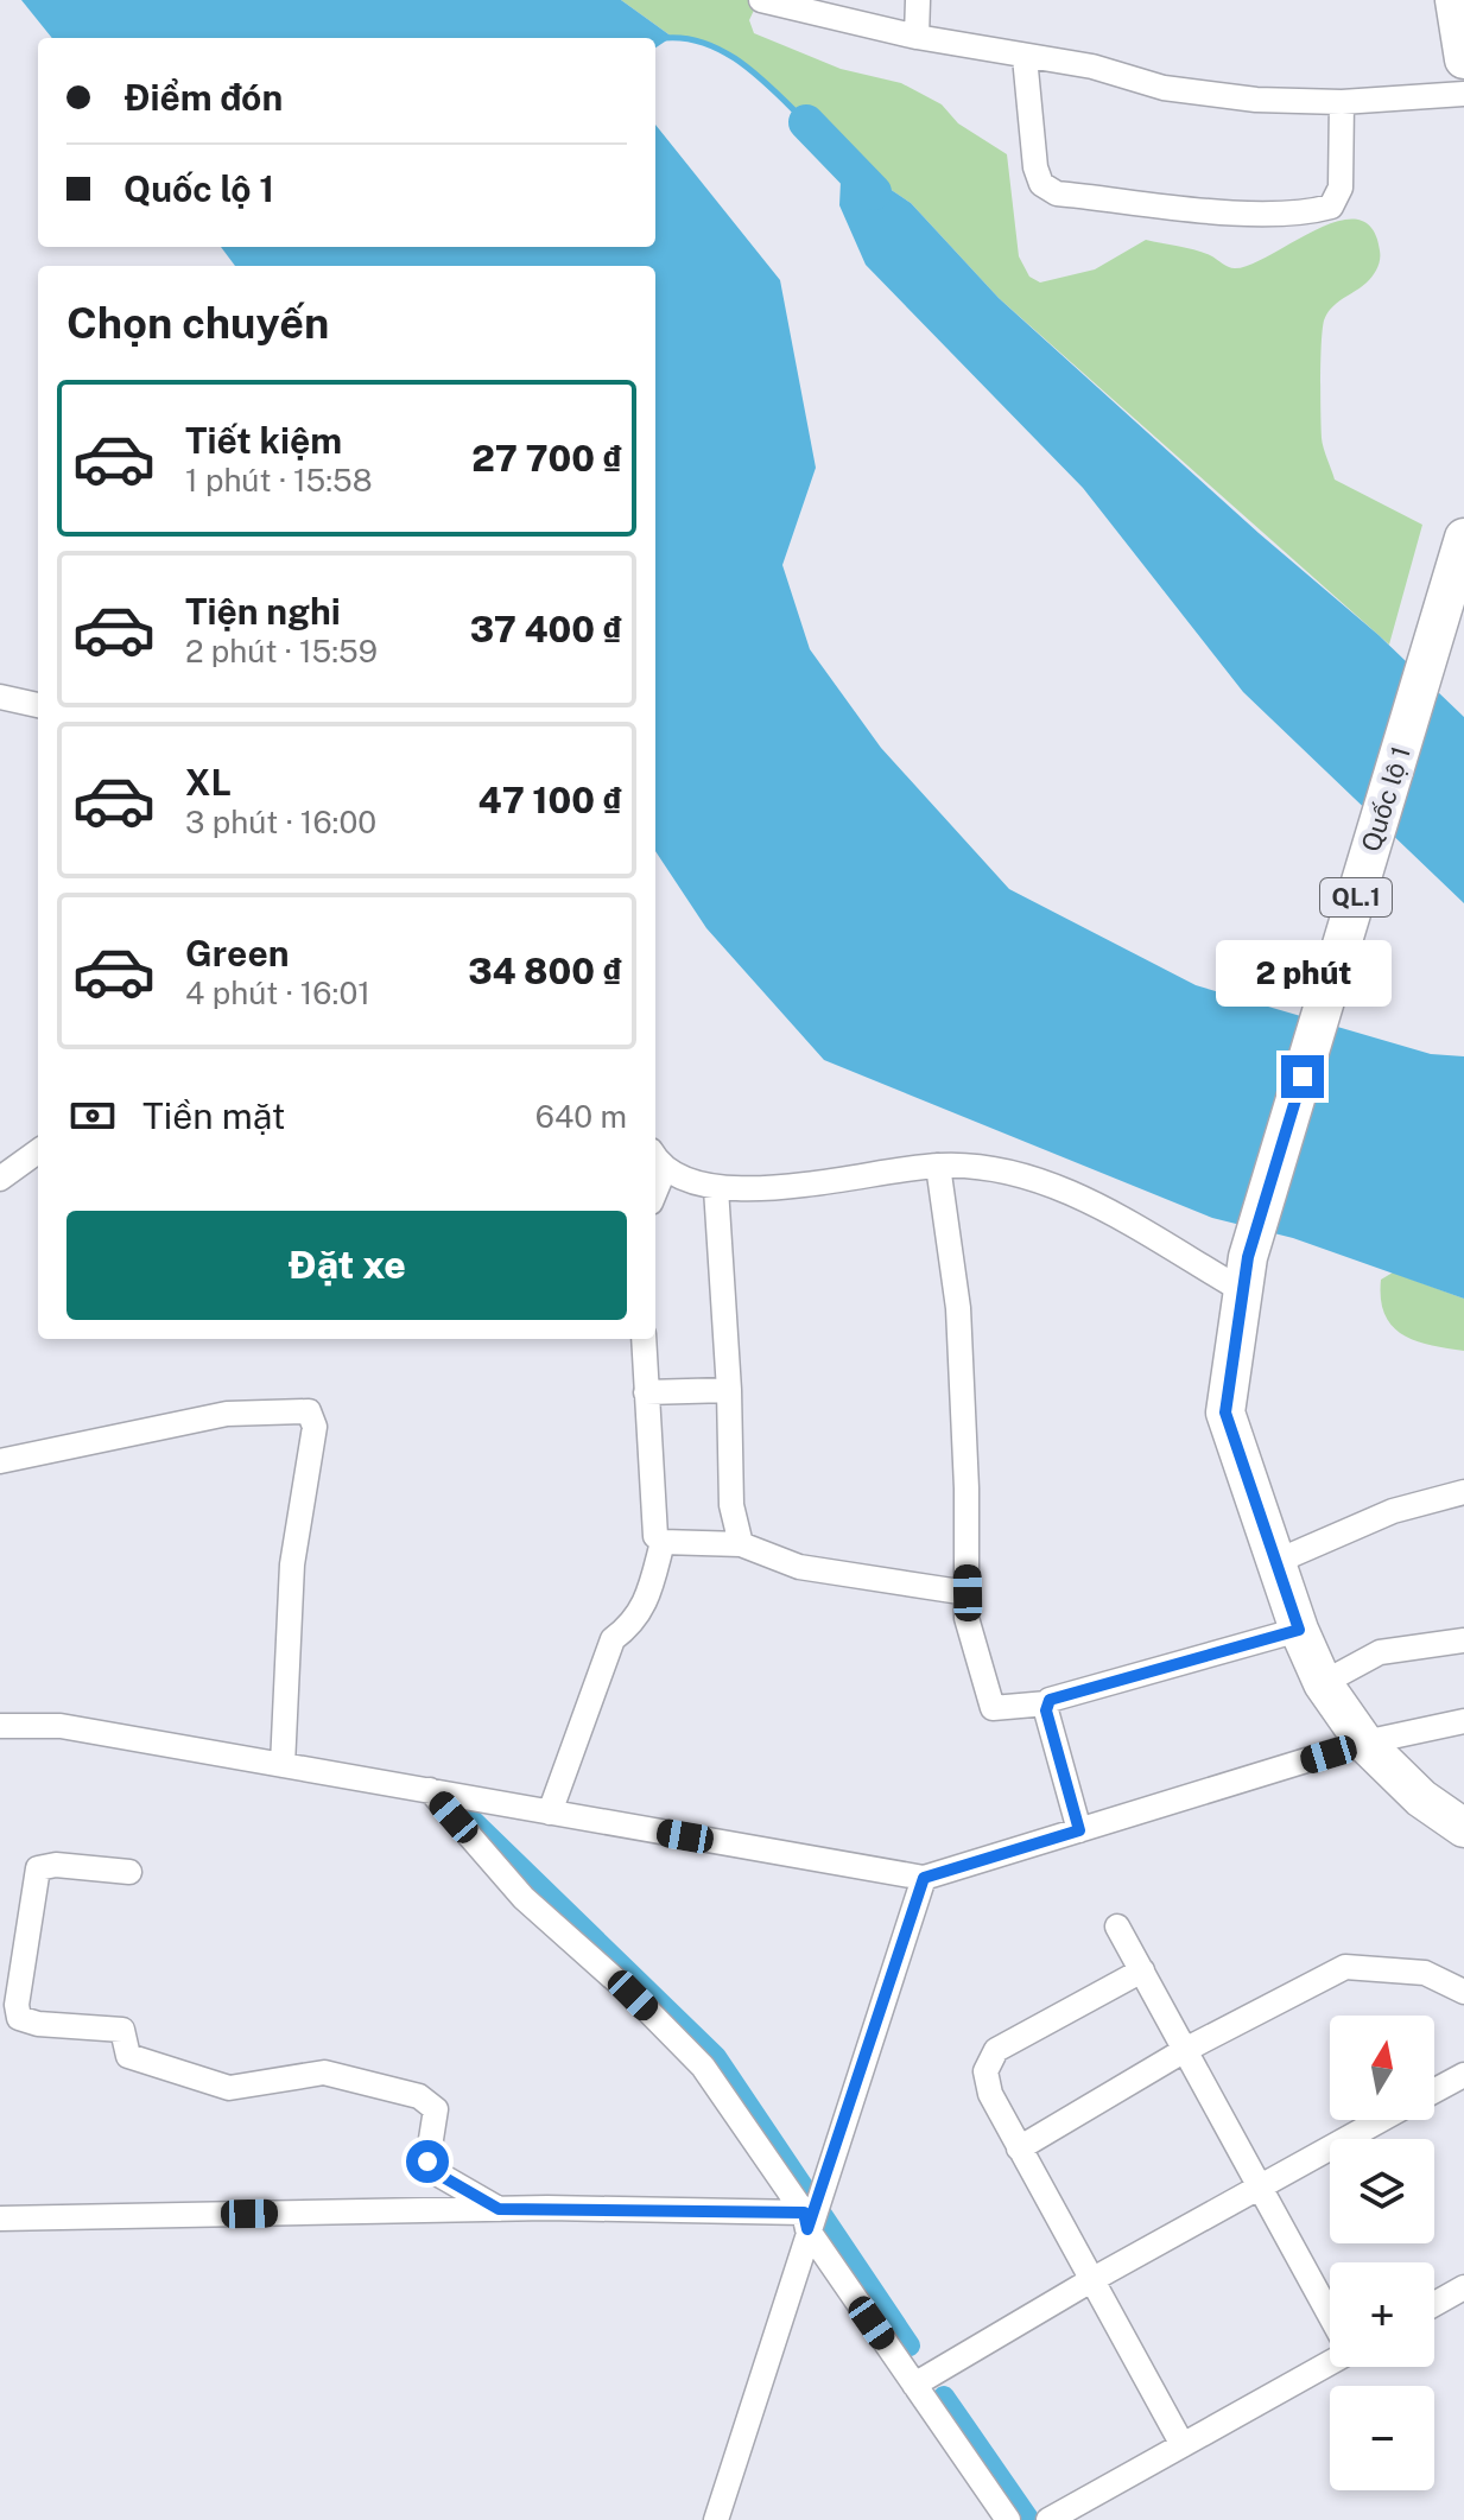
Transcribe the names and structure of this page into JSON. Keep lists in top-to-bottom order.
{
  "streets": {
    "main road": ["Quốc lộ 1", "QL.1"]
  },
  "north": "top",
  "page": {
    "banner": ["Điểm đón", "Quốc lộ 1"],
    "heading": "Chọn chuyến",
    "list": [
      {
        "name": "Tiết kiệm",
        "note": "1 phút · 15:58",
        "value": "27 700 ₫"
      },
      {
        "name": "Tiện nghi",
        "note": "2 phút · 15:59",
        "value": "37 400 ₫"
      },
      {
        "name": "XL",
        "note": "3 phút · 16:00",
        "value": "47 100 ₫"
      },
      {
        "name": "Green",
        "note": "4 phút · 16:01",
        "value": "34 800 ₫"
      }
    ],
    "bubble": "2 phút",
    "pay": ["Tiền mặt", "640 m"],
    "buttons": "Đặt xe",
    "map_buttons": ["+", "−"]
  }
}
